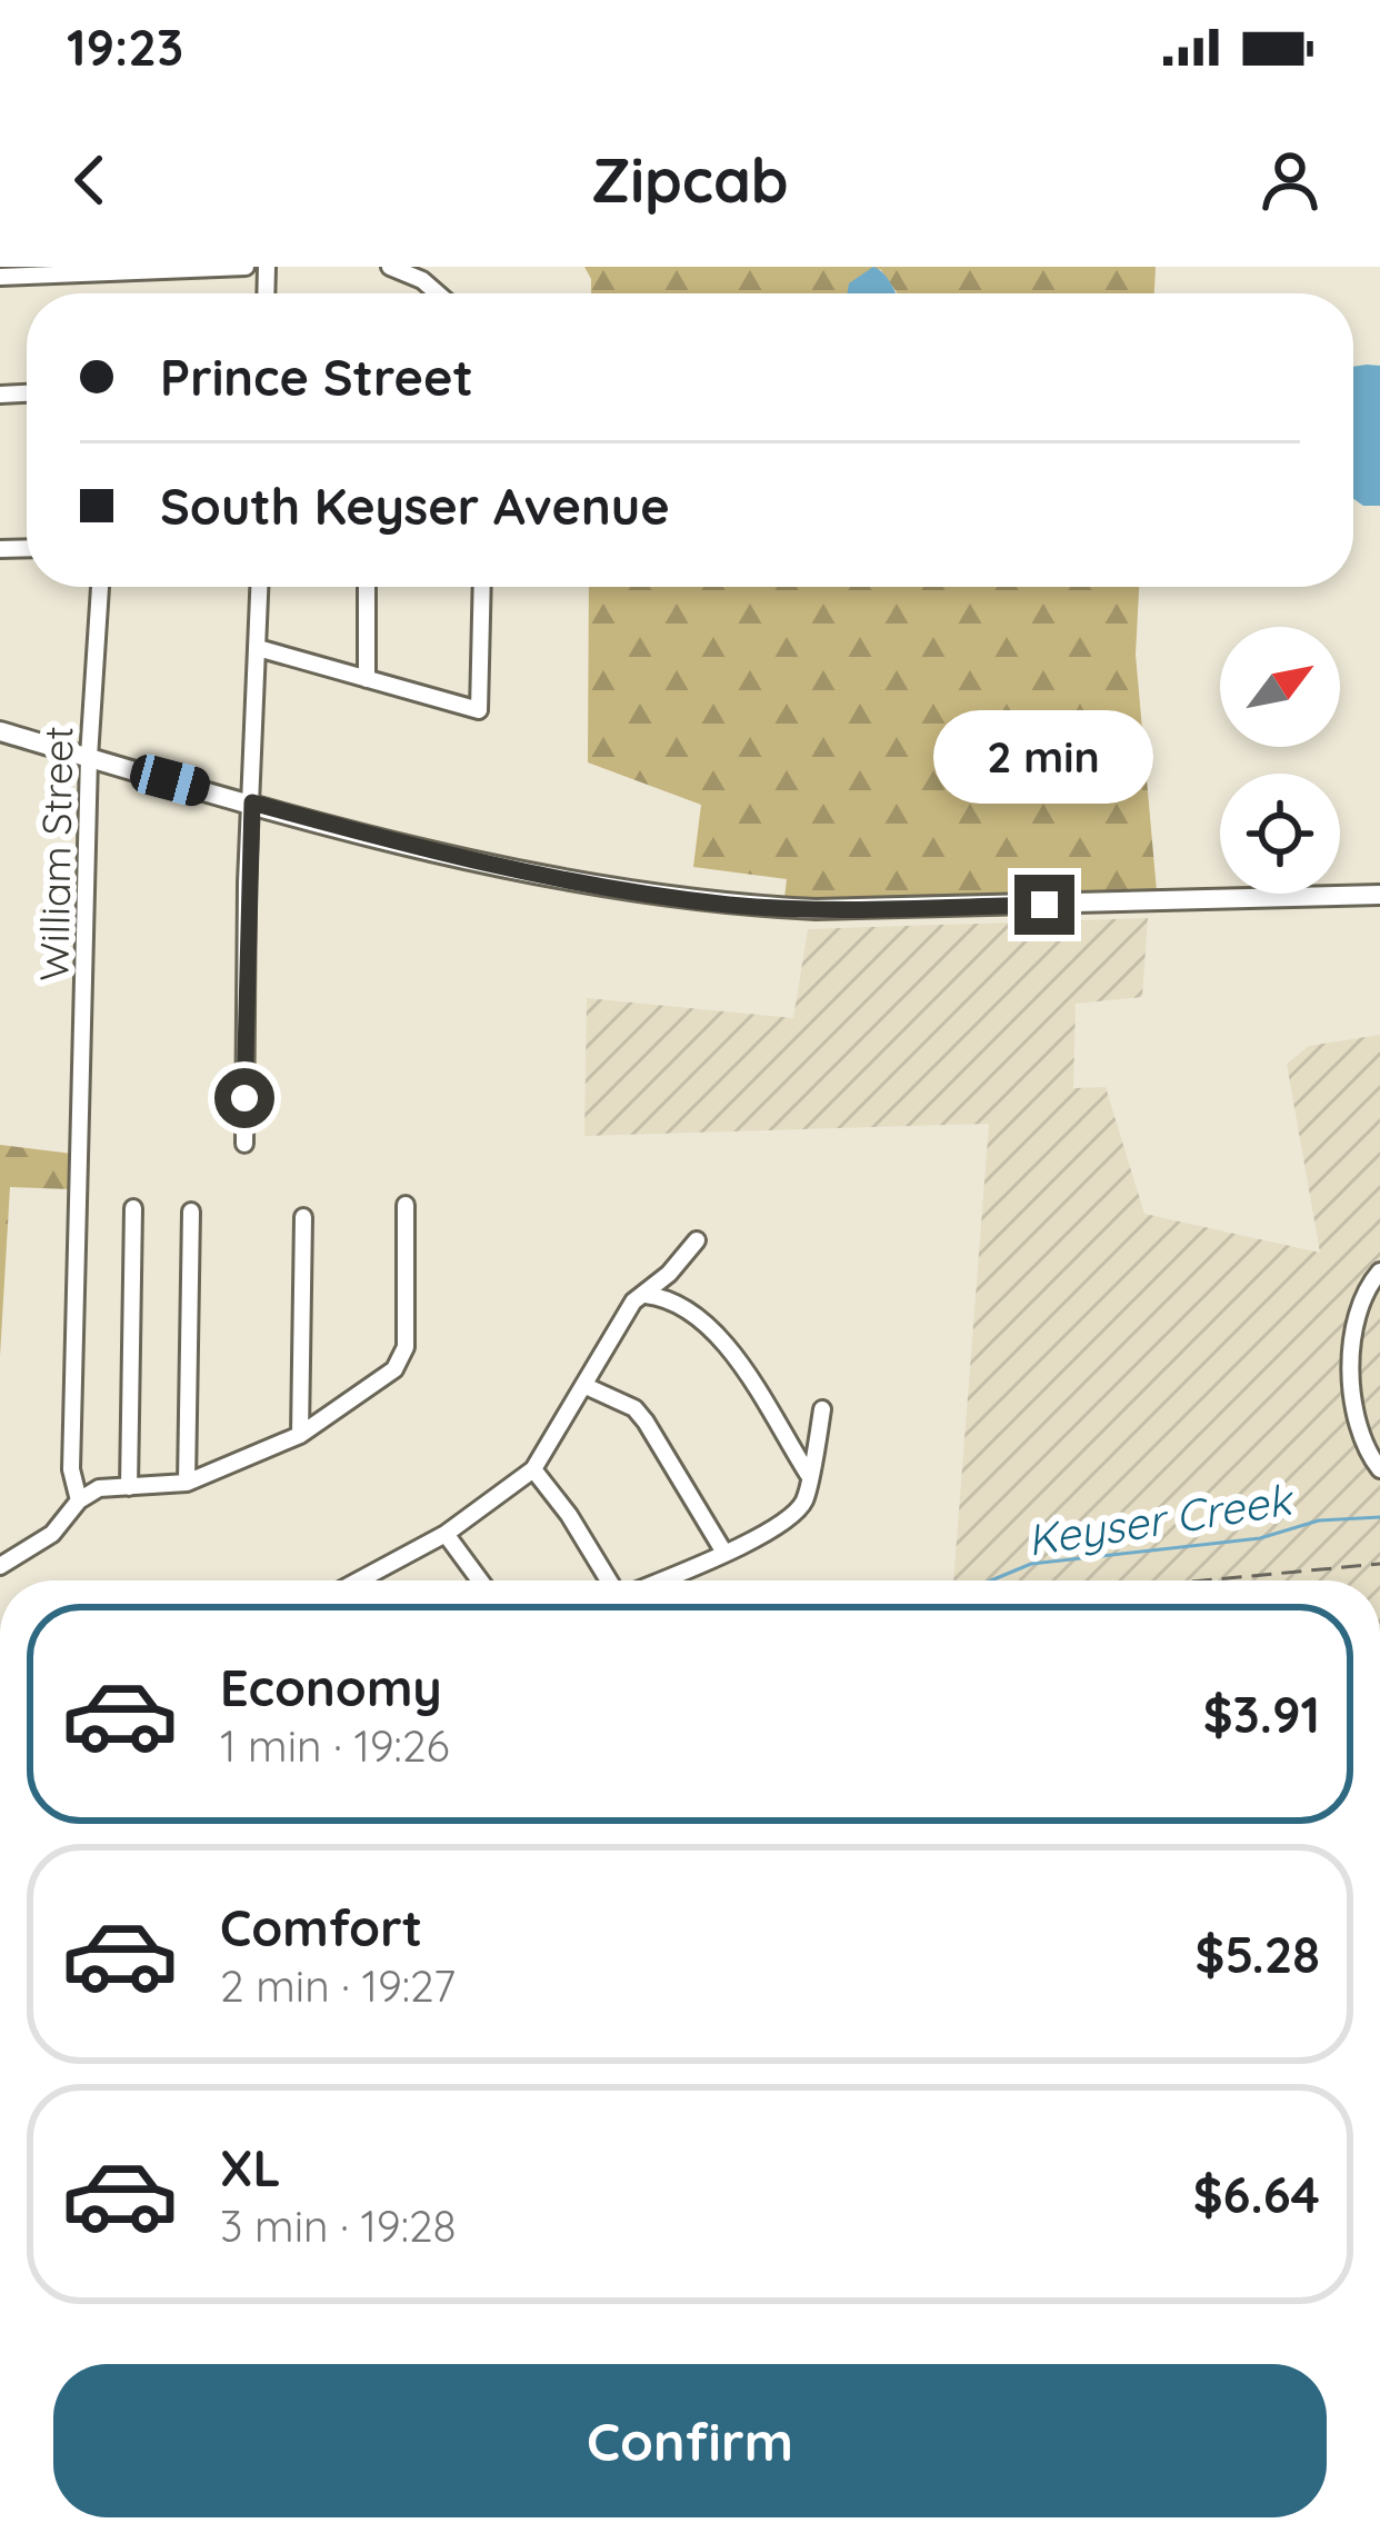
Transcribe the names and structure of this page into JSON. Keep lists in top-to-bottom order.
{
  "streets": {
    "street": ["William Street"]
  },
  "water": ["Keyser Creek"],
  "north": "top right",
  "page": {
    "status": "19:23",
    "header": "Zipcab",
    "banner": ["Prince Street", "South Keyser Avenue"],
    "bubble": "2 min",
    "list": [
      {
        "name": "Economy",
        "note": "1 min · 19:26",
        "value": "$3.91"
      },
      {
        "name": "Comfort",
        "note": "2 min · 19:27",
        "value": "$5.28"
      },
      {
        "name": "XL",
        "note": "3 min · 19:28",
        "value": "$6.64"
      }
    ],
    "buttons": "Confirm"
  }
}
